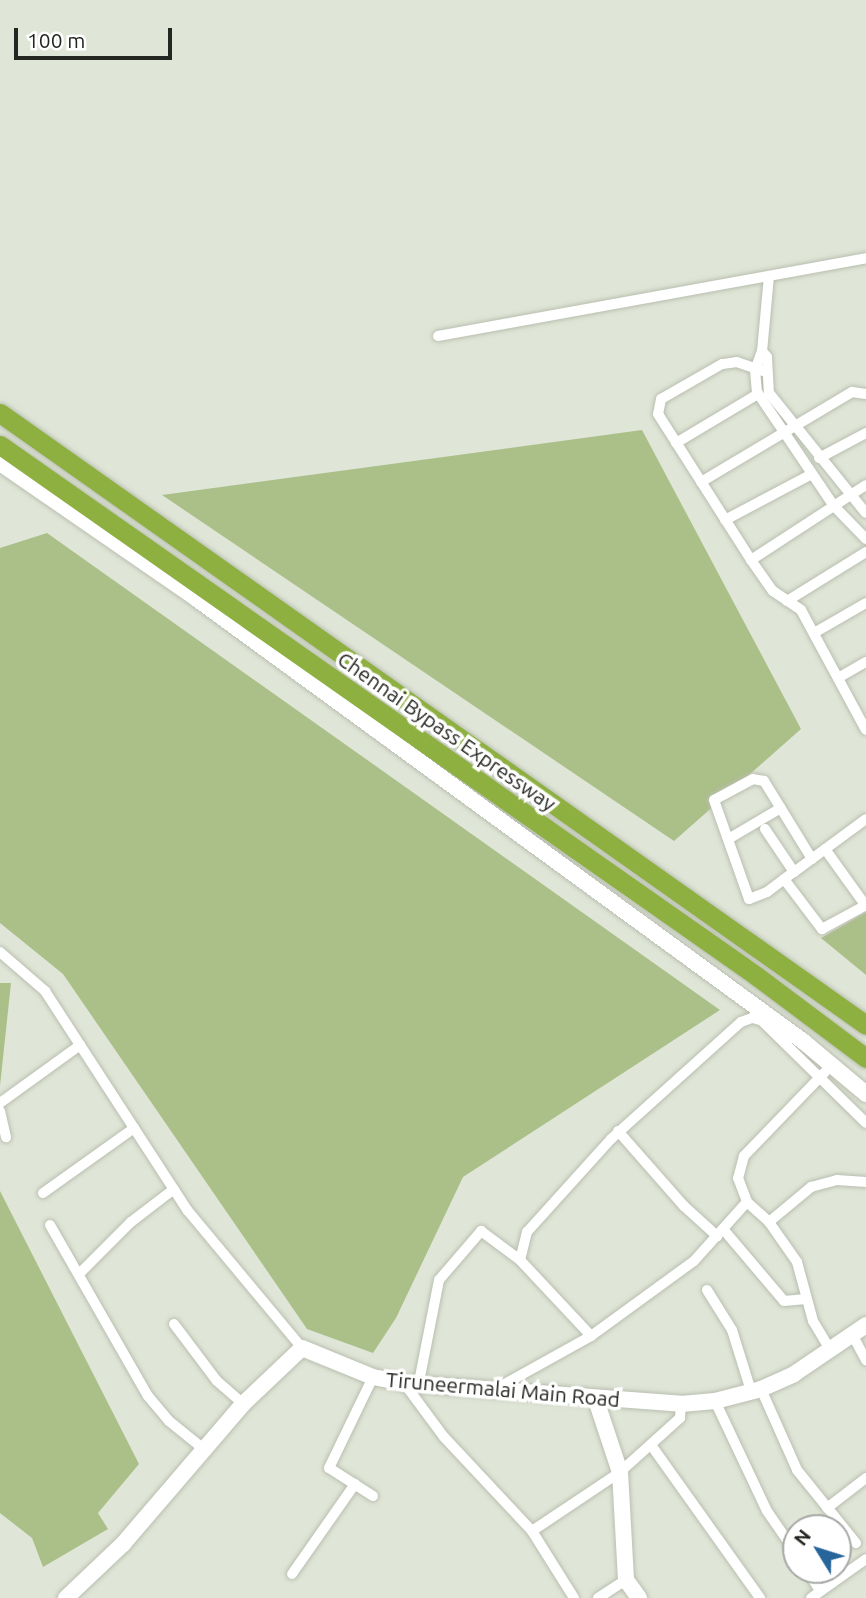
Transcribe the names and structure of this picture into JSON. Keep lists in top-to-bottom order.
{
  "streets": {
    "highway": ["Chennai Bypass Expressway"],
    "street": ["Tiruneermalai Main Road"]
  },
  "scale_bar": "100 m",
  "north": "top left"
}
